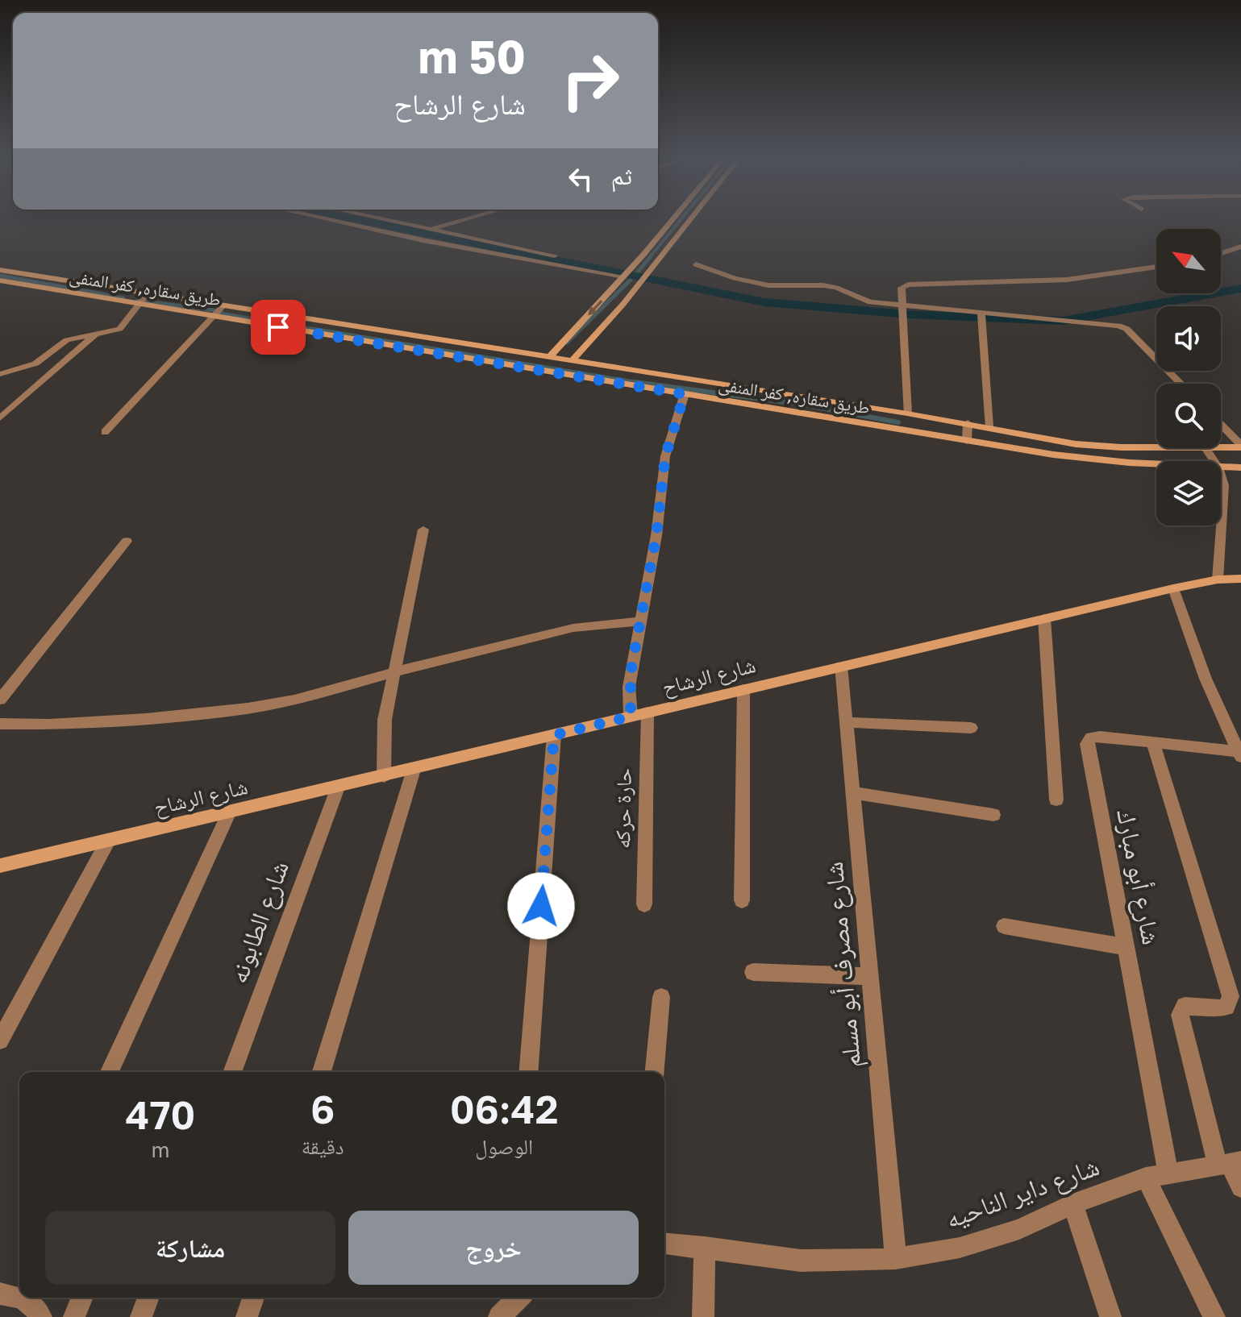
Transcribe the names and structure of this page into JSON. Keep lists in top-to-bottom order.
{
  "streets": {
    "street": [
      "طريق سقاره, كفر المنفى",
      "شارع الرشاح",
      "حارة حركه",
      "شارع أبو مبارك",
      "شارع الطابونه",
      "شارع مصرف أبو مسلم",
      "شارع داير الناحيه"
    ]
  },
  "crossings": [
    ["شارع الرشاح", "حارة حركه"],
    ["شارع الرشاح", "شارع الطابونه"],
    ["شارع الرشاح", "شارع مصرف أبو مسلم"],
    ["شارع أبو مبارك", "شارع داير الناحيه"],
    ["شارع مصرف أبو مسلم", "شارع داير الناحيه"]
  ],
  "north": "top left",
  "page": {
    "turn": ["50 m", "شارع الرشاح"],
    "then": "ثم",
    "eta": [
      "06:42",
      "الوصول",
      "6",
      "دقيقة",
      "470",
      "m"
    ],
    "buttons": ["خروج", "مشاركة"]
  }
}
